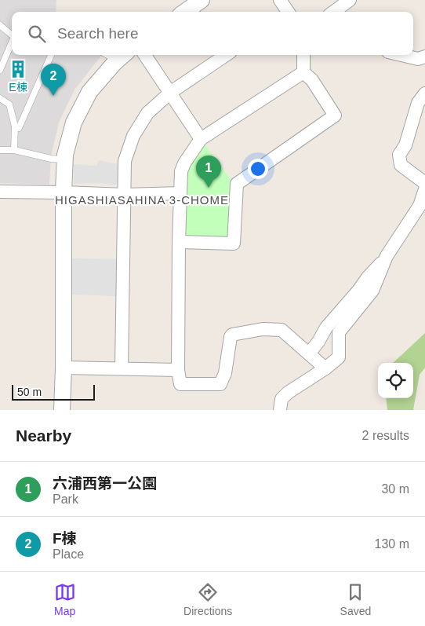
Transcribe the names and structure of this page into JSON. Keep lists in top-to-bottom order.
{
  "districts": ["HIGASHIASAHINA 3-CHOME"],
  "places": {
    "building": ["E棟"]
  },
  "scale_bar": "50 m",
  "page": {
    "search": "Search here",
    "pins": ["2", "1"],
    "scale": "50 m",
    "heading": ["Nearby", "2 results"],
    "list": [
      {
        "mark": "1",
        "name": "六浦西第一公園",
        "note": "Park",
        "value": "30 m"
      },
      {
        "mark": "2",
        "name": "F棟",
        "note": "Place",
        "value": "130 m"
      }
    ],
    "nav": ["Map", "Directions", "Saved"]
  }
}
